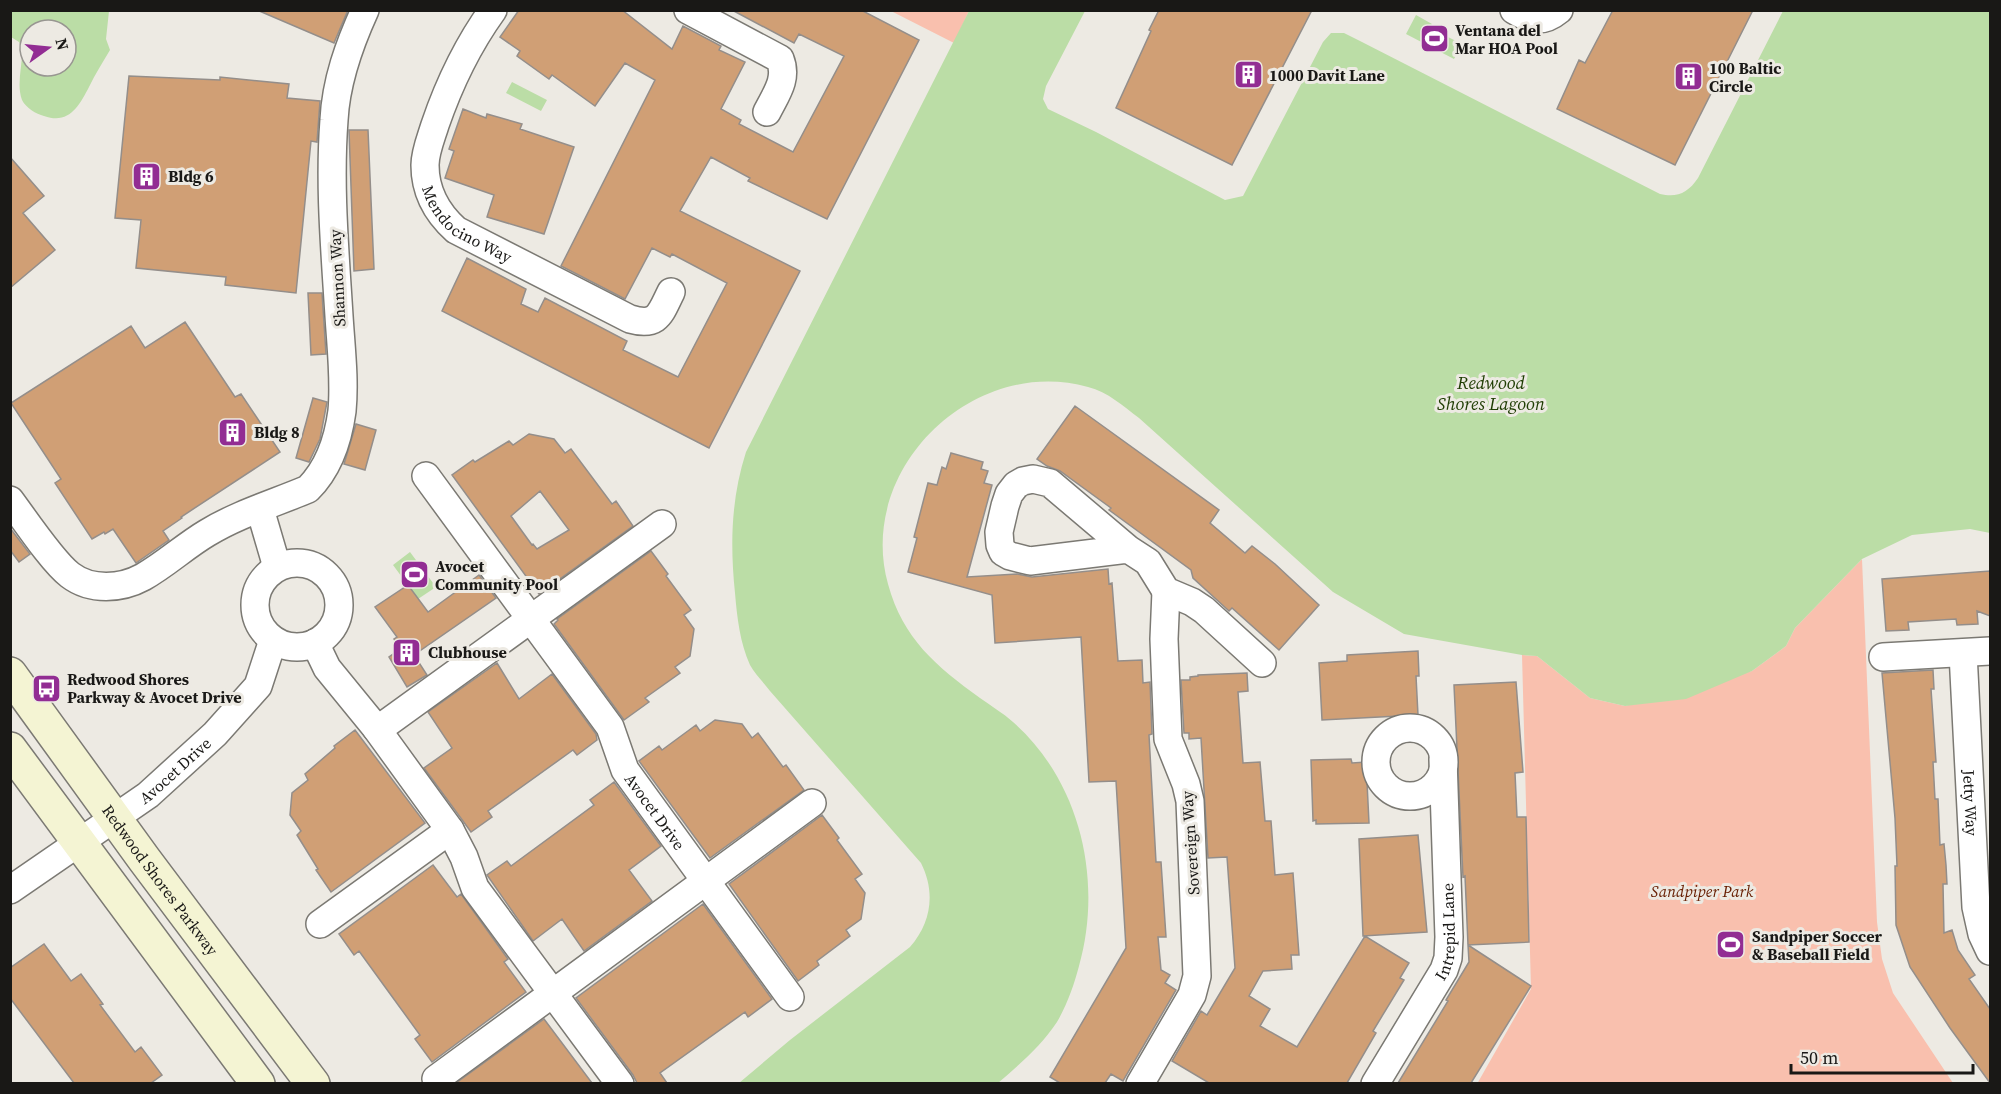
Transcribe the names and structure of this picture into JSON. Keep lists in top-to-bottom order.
{
  "streets": {
    "main road": ["Redwood Shores Parkway"],
    "street": [
      "Mendocino Way",
      "Shannon Way",
      "Avocet Drive",
      "Jetty Way",
      "Sovereign Way",
      "Intrepid Lane"
    ]
  },
  "crossings": [
    ["Avocet Drive", "Redwood Shores Parkway"]
  ],
  "water": ["Redwood Shores Lagoon"],
  "parks": ["Sandpiper Park"],
  "places": {
    "sports": ["Ventana del Mar HOA Pool", "Avocet Community Pool", "Sandpiper Soccer & Baseball Field"],
    "building": [
      "1000 Davit Lane",
      "100 Baltic Circle",
      "Bldg 6",
      "Bldg 8",
      "Clubhouse"
    ],
    "bus stop": ["Redwood Shores Parkway & Avocet Drive"]
  },
  "scale_bar": "50 m",
  "north": "right"
}
